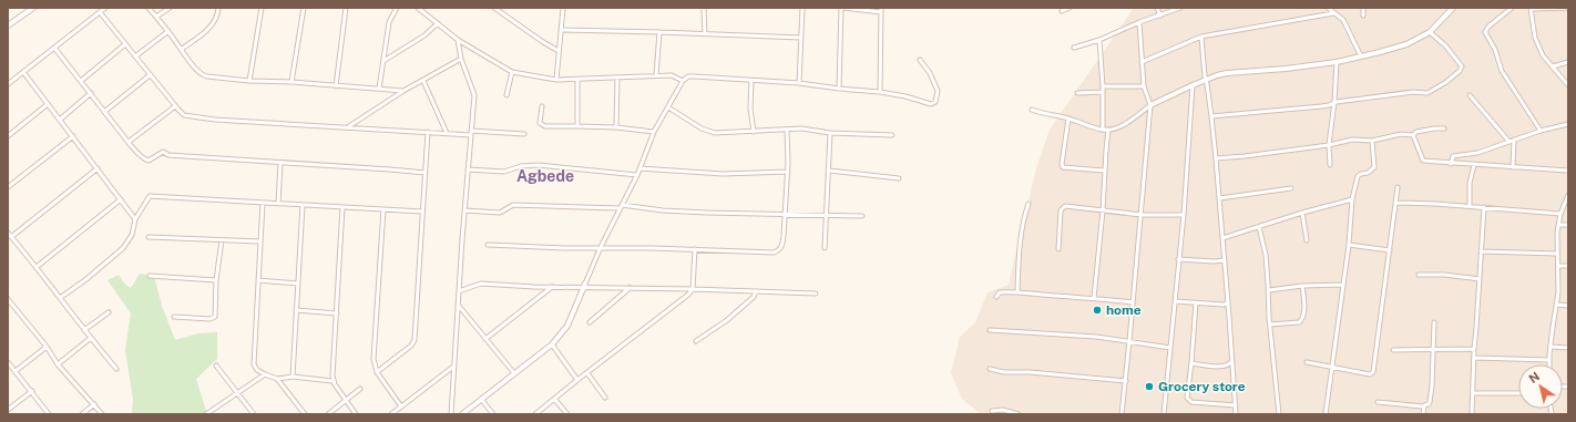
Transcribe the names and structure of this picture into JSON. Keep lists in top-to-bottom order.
{
  "districts": ["Agbede"],
  "places": ["home", "Grocery store"],
  "north": "top left"
}
